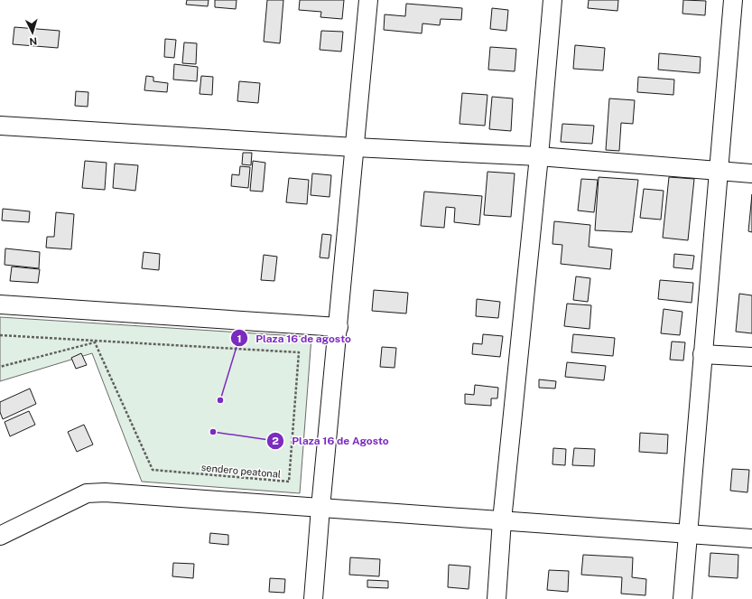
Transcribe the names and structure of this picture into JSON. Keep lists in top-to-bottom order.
{
  "streets": {
    "path": ["sendero peatonal"]
  },
  "places": ["Plaza 16 de agosto", "Plaza 16 de Agosto"],
  "north": "bottom"
}
